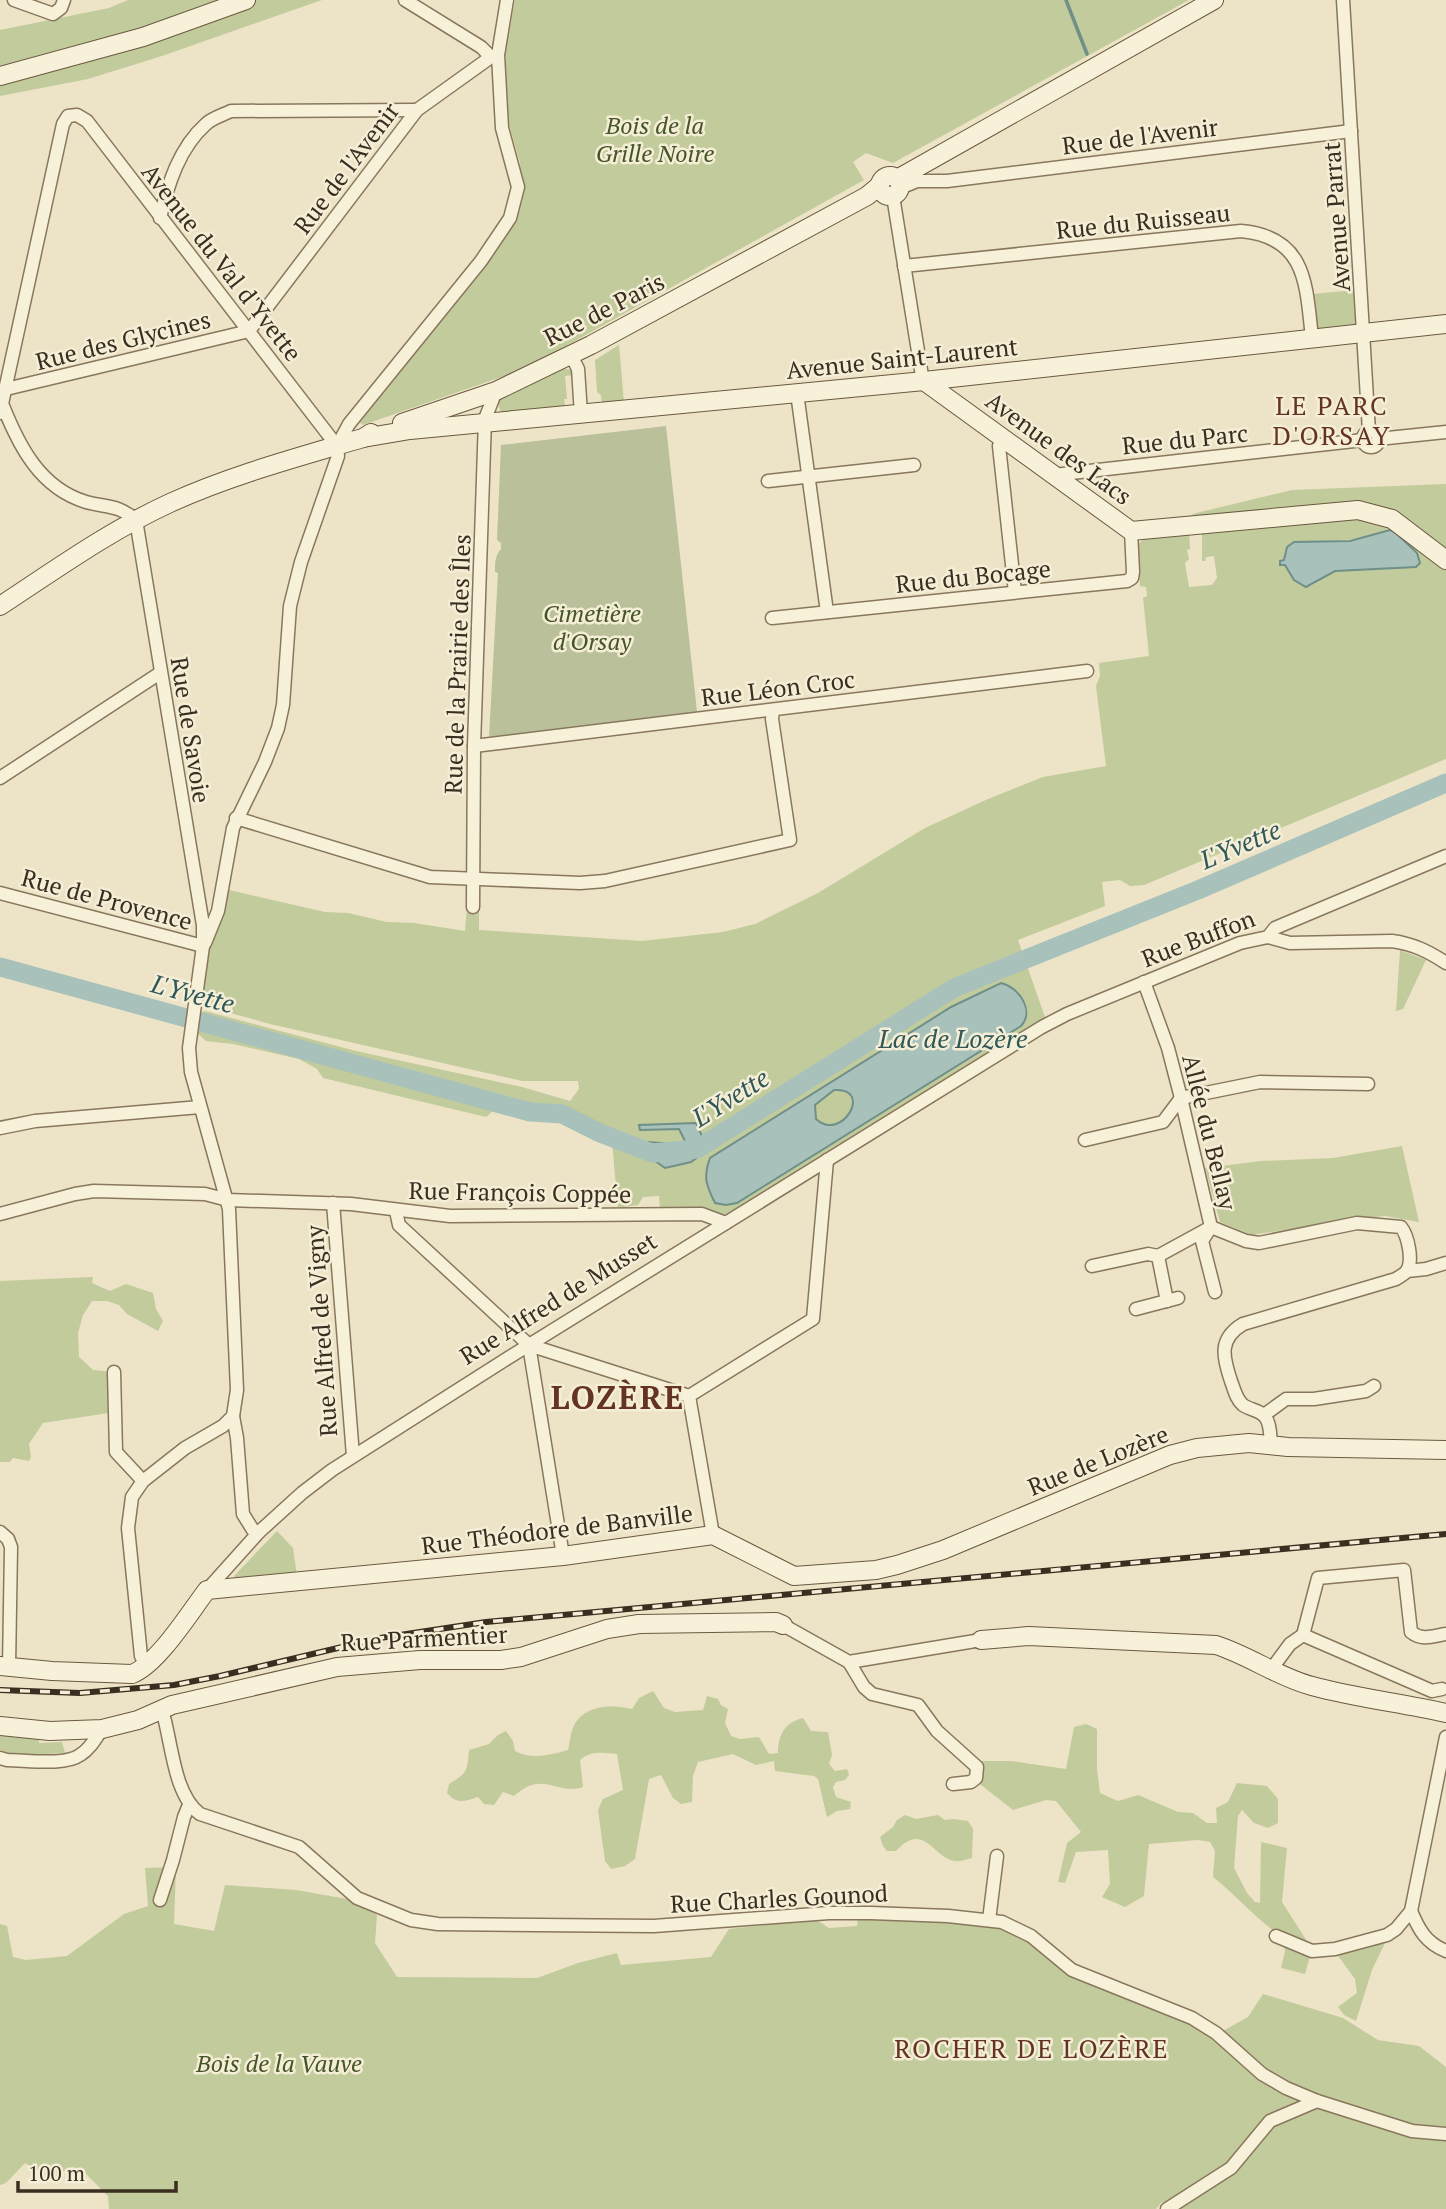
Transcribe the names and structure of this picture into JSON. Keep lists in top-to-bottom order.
{
  "streets": {
    "street": [
      "Rue de l'Avenir",
      "Avenue Parrat",
      "Rue du Ruisseau",
      "Avenue du Val d'Yvette",
      "Rue de Paris",
      "Rue des Glycines",
      "Avenue Saint-Laurent",
      "Rue du Parc",
      "Avenue des Lacs",
      "Rue du Bocage",
      "Rue de la Prairie des Îles",
      "Rue Léon Croc",
      "Rue de Savoie",
      "Rue de Provence",
      "Rue Buffon",
      "Allée du Bellay",
      "Rue François Coppée",
      "Rue Alfred de Musset",
      "Rue Alfred de Vigny",
      "Rue de Lozère",
      "Rue Théodore de Banville",
      "Rue Parmentier",
      "Rue Charles Gounod"
    ]
  },
  "crossings": [
    ["Rue de l'Avenir", "Avenue Parrat"],
    ["Rue de l'Avenir", "Avenue du Val d'Yvette"],
    ["Rue de l'Avenir", "Rue de Paris"],
    ["Rue de l'Avenir", "Rue des Glycines"],
    ["Avenue Parrat", "Avenue Saint-Laurent"],
    ["Avenue Parrat", "Rue du Parc"],
    ["Rue du Ruisseau", "Avenue Saint-Laurent"],
    ["Avenue du Val d'Yvette", "Rue de Paris"],
    ["Avenue du Val d'Yvette", "Rue des Glycines"],
    ["Rue de Paris", "Avenue Saint-Laurent"],
    ["Rue de Paris", "Rue de la Prairie des Îles"],
    ["Rue de Paris", "Rue de Savoie"],
    ["Avenue Saint-Laurent", "Avenue des Lacs"],
    ["Avenue Saint-Laurent", "Rue de la Prairie des Îles"],
    ["Rue du Parc", "Avenue des Lacs"],
    ["Avenue des Lacs", "Rue du Bocage"],
    ["Rue de la Prairie des Îles", "Rue Léon Croc"],
    ["Rue de Savoie", "Rue de Provence"],
    ["Rue Buffon", "Allée du Bellay"],
    ["Rue Buffon", "Rue Alfred de Musset"],
    ["Rue François Coppée", "Rue Alfred de Musset"],
    ["Rue François Coppée", "Rue Alfred de Vigny"],
    ["Rue Alfred de Musset", "Rue Alfred de Vigny"],
    ["Rue Alfred de Musset", "Rue Théodore de Banville"],
    ["Rue de Lozère", "Rue Théodore de Banville"]
  ],
  "districts": ["LE PARC D'ORSAY", "LOZÈRE", "ROCHER DE LOZÈRE"],
  "water": ["L'Yvette", "Lac de Lozère"],
  "parks": ["Bois de la Grille Noire", "Cimetière d'Orsay", "Bois de la Vauve"],
  "scale_bar": "100 m"
}
